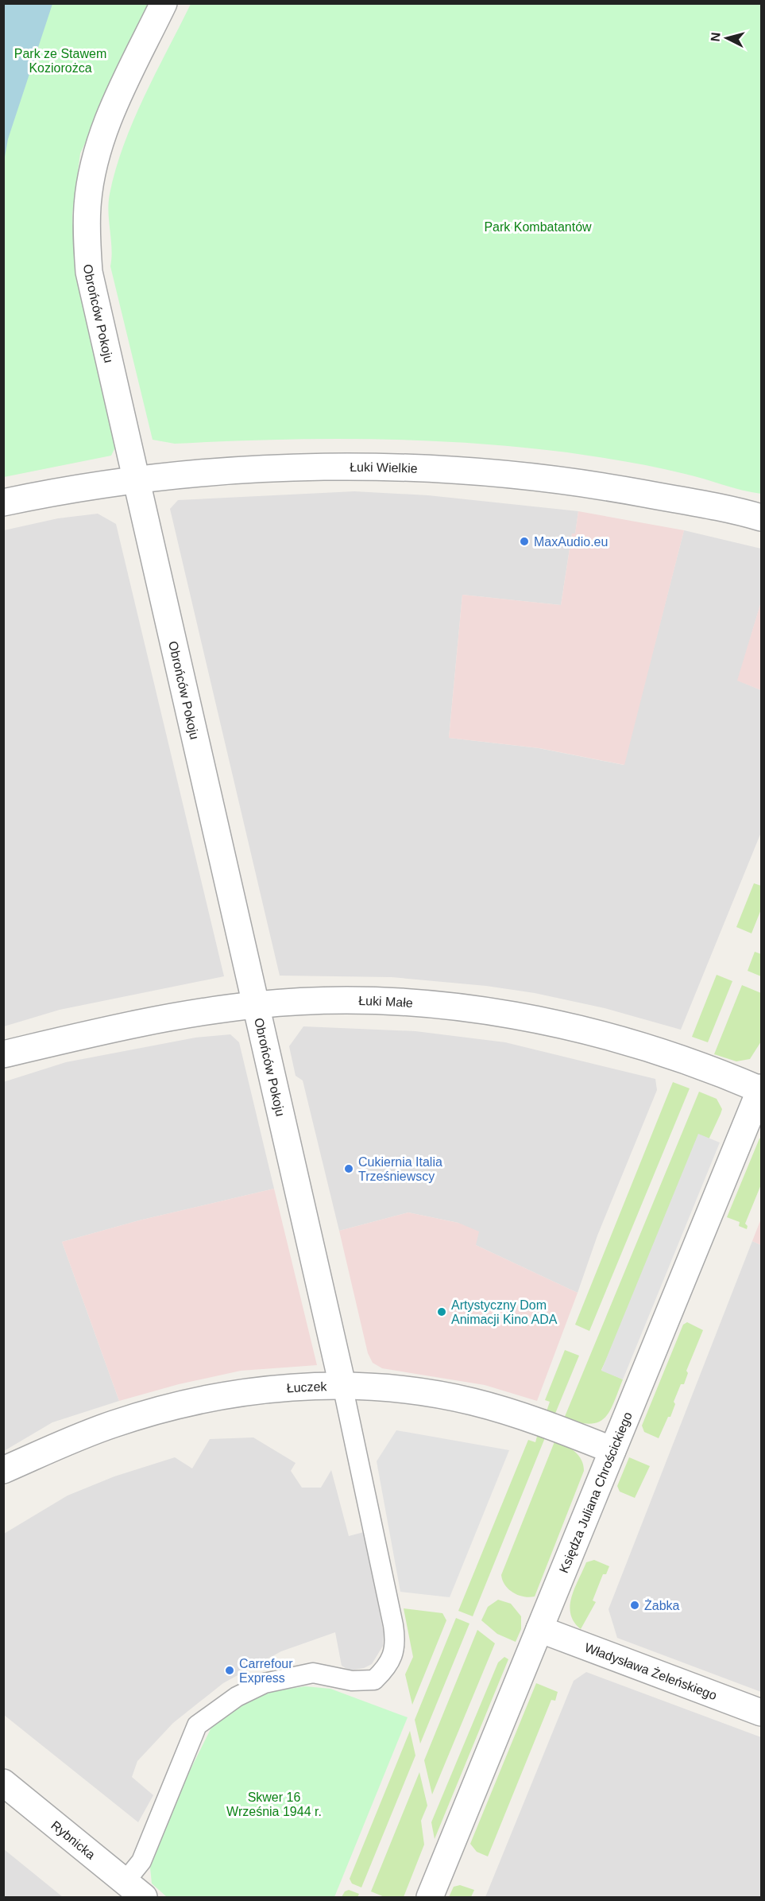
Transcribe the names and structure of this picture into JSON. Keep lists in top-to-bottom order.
{
  "streets": {
    "street": [
      "Obrońców Pokoju",
      "Łuki Wielkie",
      "Łuki Małe",
      "Łuczek",
      "Księdza Juliana Chrościckiego",
      "Władysława Żeleńskiego",
      "Rybnicka"
    ]
  },
  "crossings": [
    ["Obrońców Pokoju", "Łuki Wielkie"],
    ["Obrońców Pokoju", "Łuki Małe"],
    ["Obrońców Pokoju", "Łuczek"],
    ["Łuki Małe", "Księdza Juliana Chrościckiego"],
    ["Łuczek", "Księdza Juliana Chrościckiego"],
    ["Księdza Juliana Chrościckiego", "Władysława Żeleńskiego"]
  ],
  "parks": ["Park ze Stawem Koziorożca", "Park Kombatantów", "Skwer 16 Września 1944 r."],
  "places": [
    "MaxAudio.eu",
    "Cukiernia Italia Trześniewscy",
    "Artystyczny Dom Animacji Kino ADA",
    "Żabka",
    "Carrefour Express"
  ],
  "north": "left"
}
